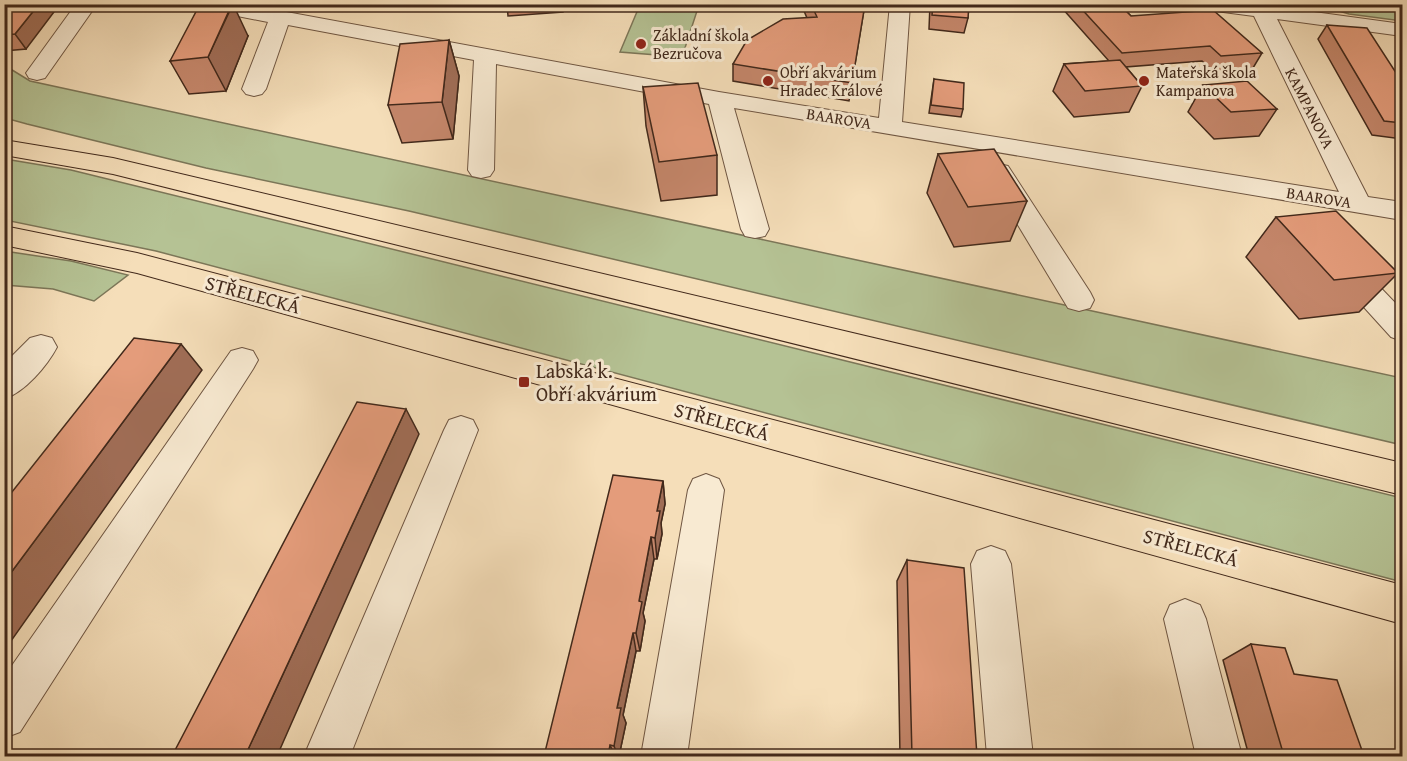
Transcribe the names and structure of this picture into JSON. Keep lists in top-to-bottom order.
{
  "streets": {
    "main road": ["STŘELECKÁ"],
    "street": ["KAMPANOVA", "BAAROVA"]
  },
  "crossings": [
    ["KAMPANOVA", "BAAROVA"]
  ],
  "places": {
    "other": ["Základní škola Bezručova", "Obří akvárium Hradec Králové", "Mateřská škola Kampanova"],
    "transit": ["Labská k. Obří akvárium"]
  }
}
